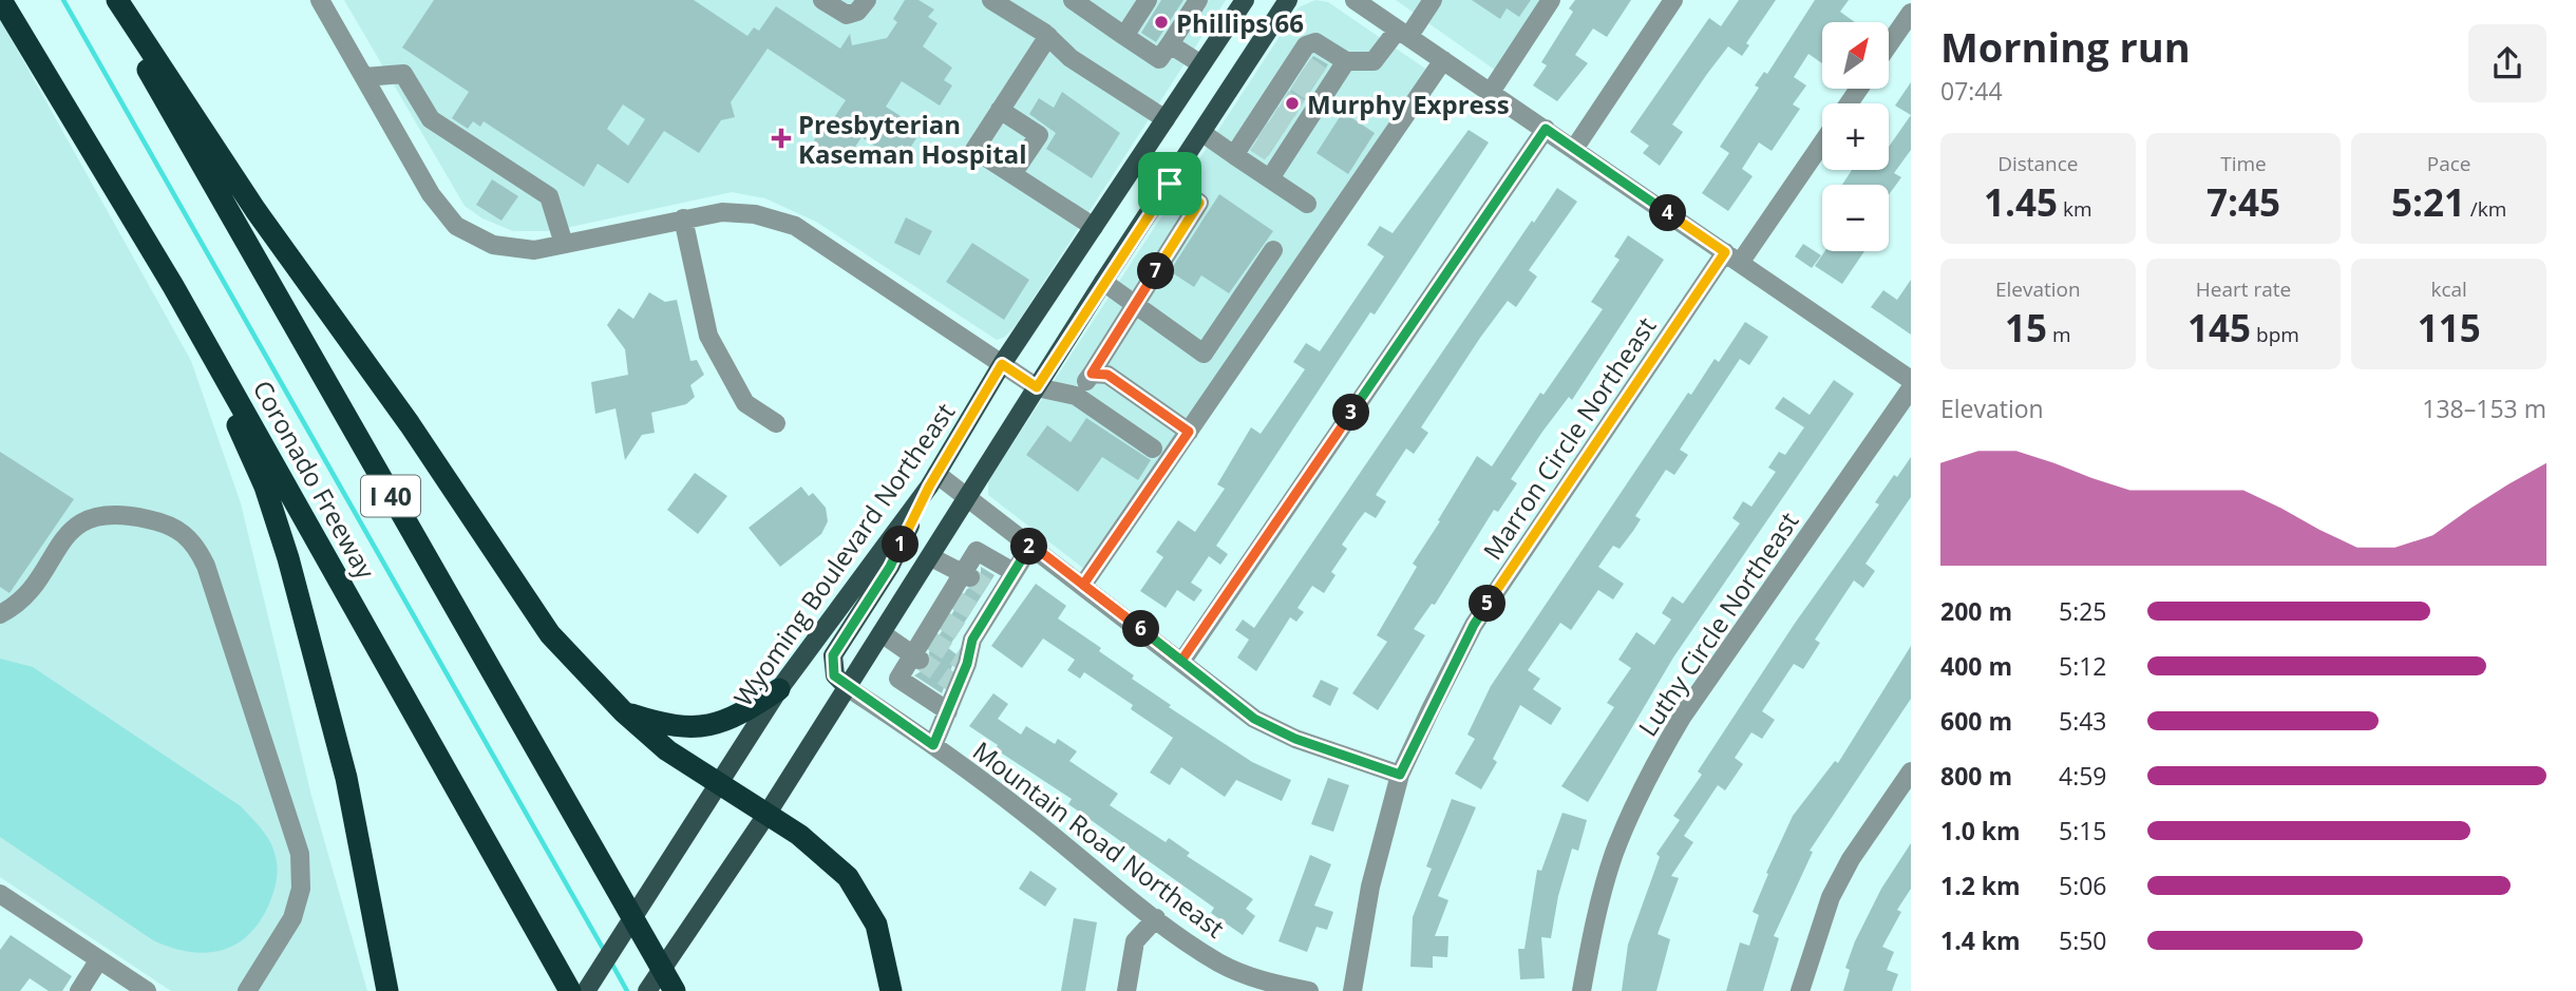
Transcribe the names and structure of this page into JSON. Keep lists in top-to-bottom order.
{
  "streets": {
    "highway": ["Coronado Freeway", "I 40"],
    "main road": ["Wyoming Boulevard Northeast"],
    "street": ["Marron Circle Northeast", "Luthy Circle Northeast", "Mountain Road Northeast"]
  },
  "places": {
    "other": ["Phillips 66", "Murphy Express"],
    "health": ["Presbyterian Kaseman Hospital"]
  },
  "north": "top right",
  "page": {
    "heading": ["Morning run", "07:44"],
    "map_buttons": ["+", "−"],
    "stats": [
      ["Distance", "1.45 km"],
      ["Time", "7:45"],
      ["Pace", "5:21 /km"],
      ["Elevation", "15 m"],
      ["Heart rate", "145 bpm"],
      ["kcal", "115"]
    ],
    "pins": [
      "4",
      "7",
      "3",
      "1",
      "2",
      "5",
      "6"
    ],
    "chart": ["Elevation", "138–153 m"],
    "list": [
      {
        "name": "200 m",
        "note": "5:25"
      },
      {
        "name": "400 m",
        "note": "5:12"
      },
      {
        "name": "600 m",
        "note": "5:43"
      },
      {
        "name": "800 m",
        "note": "4:59"
      },
      {
        "name": "1.0 km",
        "note": "5:15"
      },
      {
        "name": "1.2 km",
        "note": "5:06"
      },
      {
        "name": "1.4 km",
        "note": "5:50"
      }
    ]
  }
}
